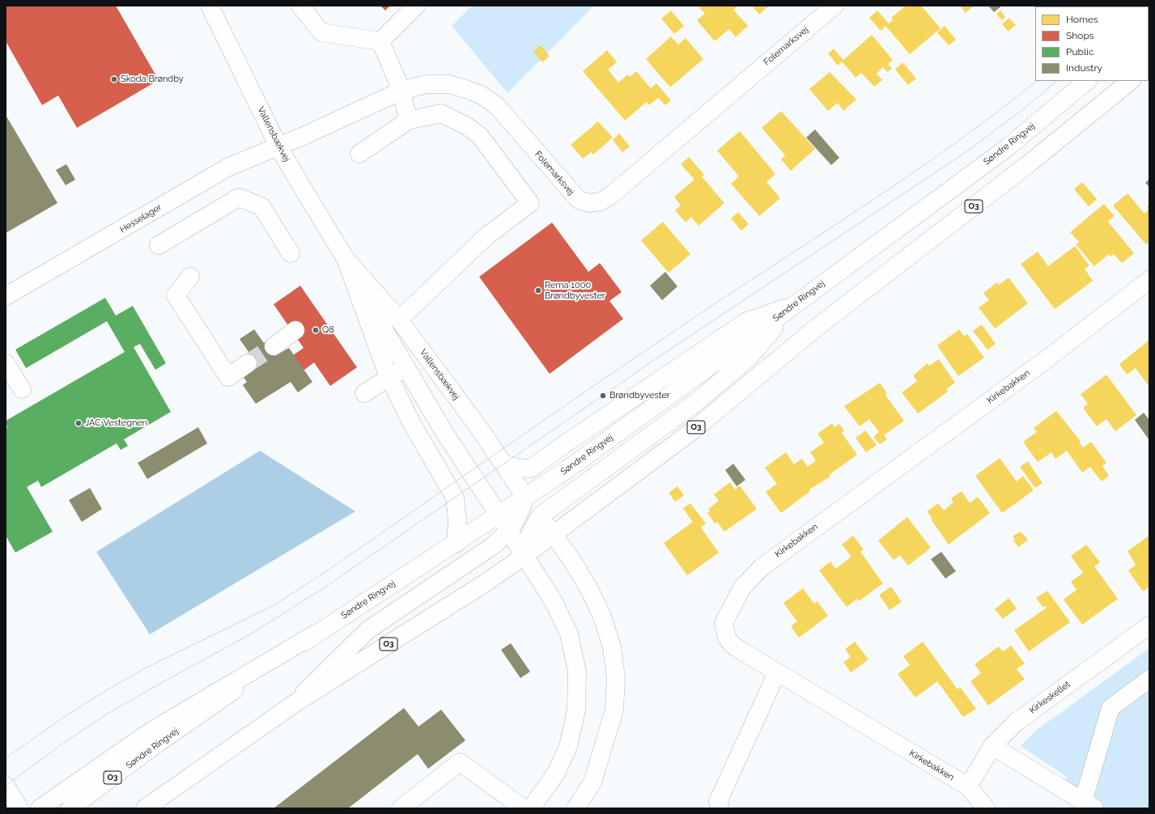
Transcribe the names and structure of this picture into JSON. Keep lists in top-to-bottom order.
{
  "streets": {
    "main road": [
      "Folemarksvej",
      "Vallensbækvej",
      "Søndre Ringvej",
      "O3",
      "Hesselager",
      "Kirkebakken",
      "Kirkeskellet"
    ]
  },
  "crossings": [
    ["Folemarksvej", "Vallensbækvej"],
    ["Folemarksvej", "Hesselager"],
    ["Vallensbækvej", "Søndre Ringvej"],
    ["Vallensbækvej", "O3"],
    ["Vallensbækvej", "Hesselager"],
    ["Kirkebakken", "Kirkeskellet"]
  ],
  "places": [
    "Skoda Brøndby",
    "Rema 1000 Brøndbyvester",
    "Q8",
    "Brøndbyvester",
    "JAC Vestegnen"
  ],
  "legend": [
    "Homes",
    "Shops",
    "Public",
    "Industry"
  ]
}
